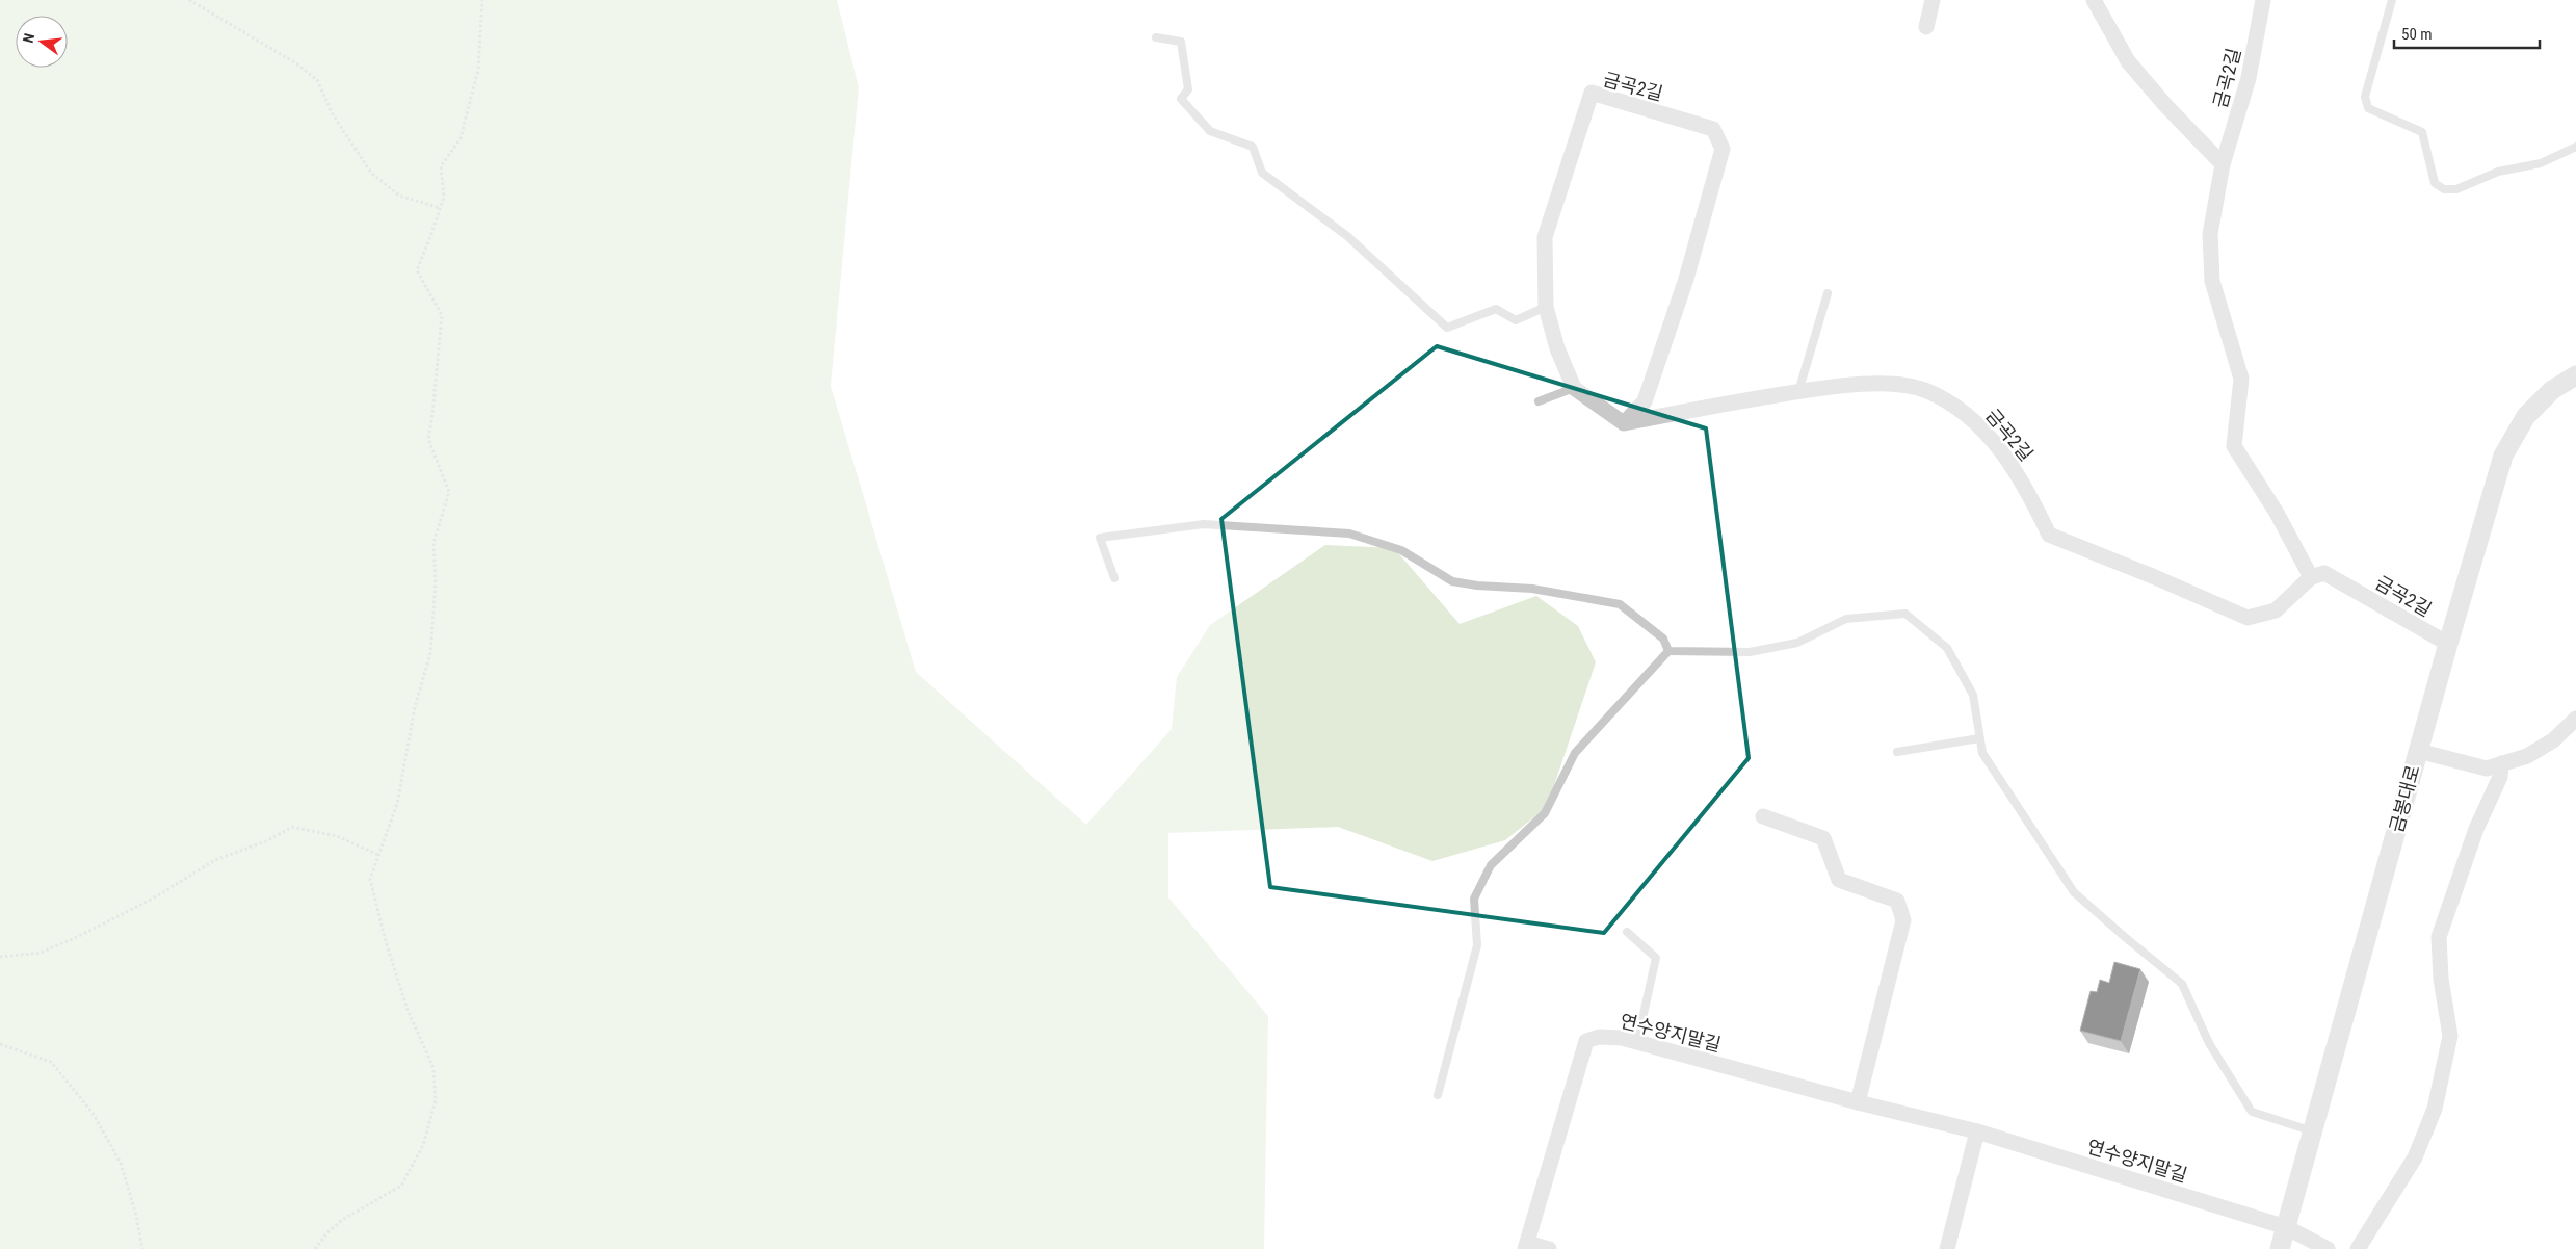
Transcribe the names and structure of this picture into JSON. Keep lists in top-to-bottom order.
{
  "streets": {
    "street": ["금곡2길", "금봉대로", "연수양지말길"]
  },
  "crossings": [
    ["금곡2길", "금봉대로"],
    ["금봉대로", "연수양지말길"]
  ],
  "scale_bar": "50 m",
  "north": "left"
}
